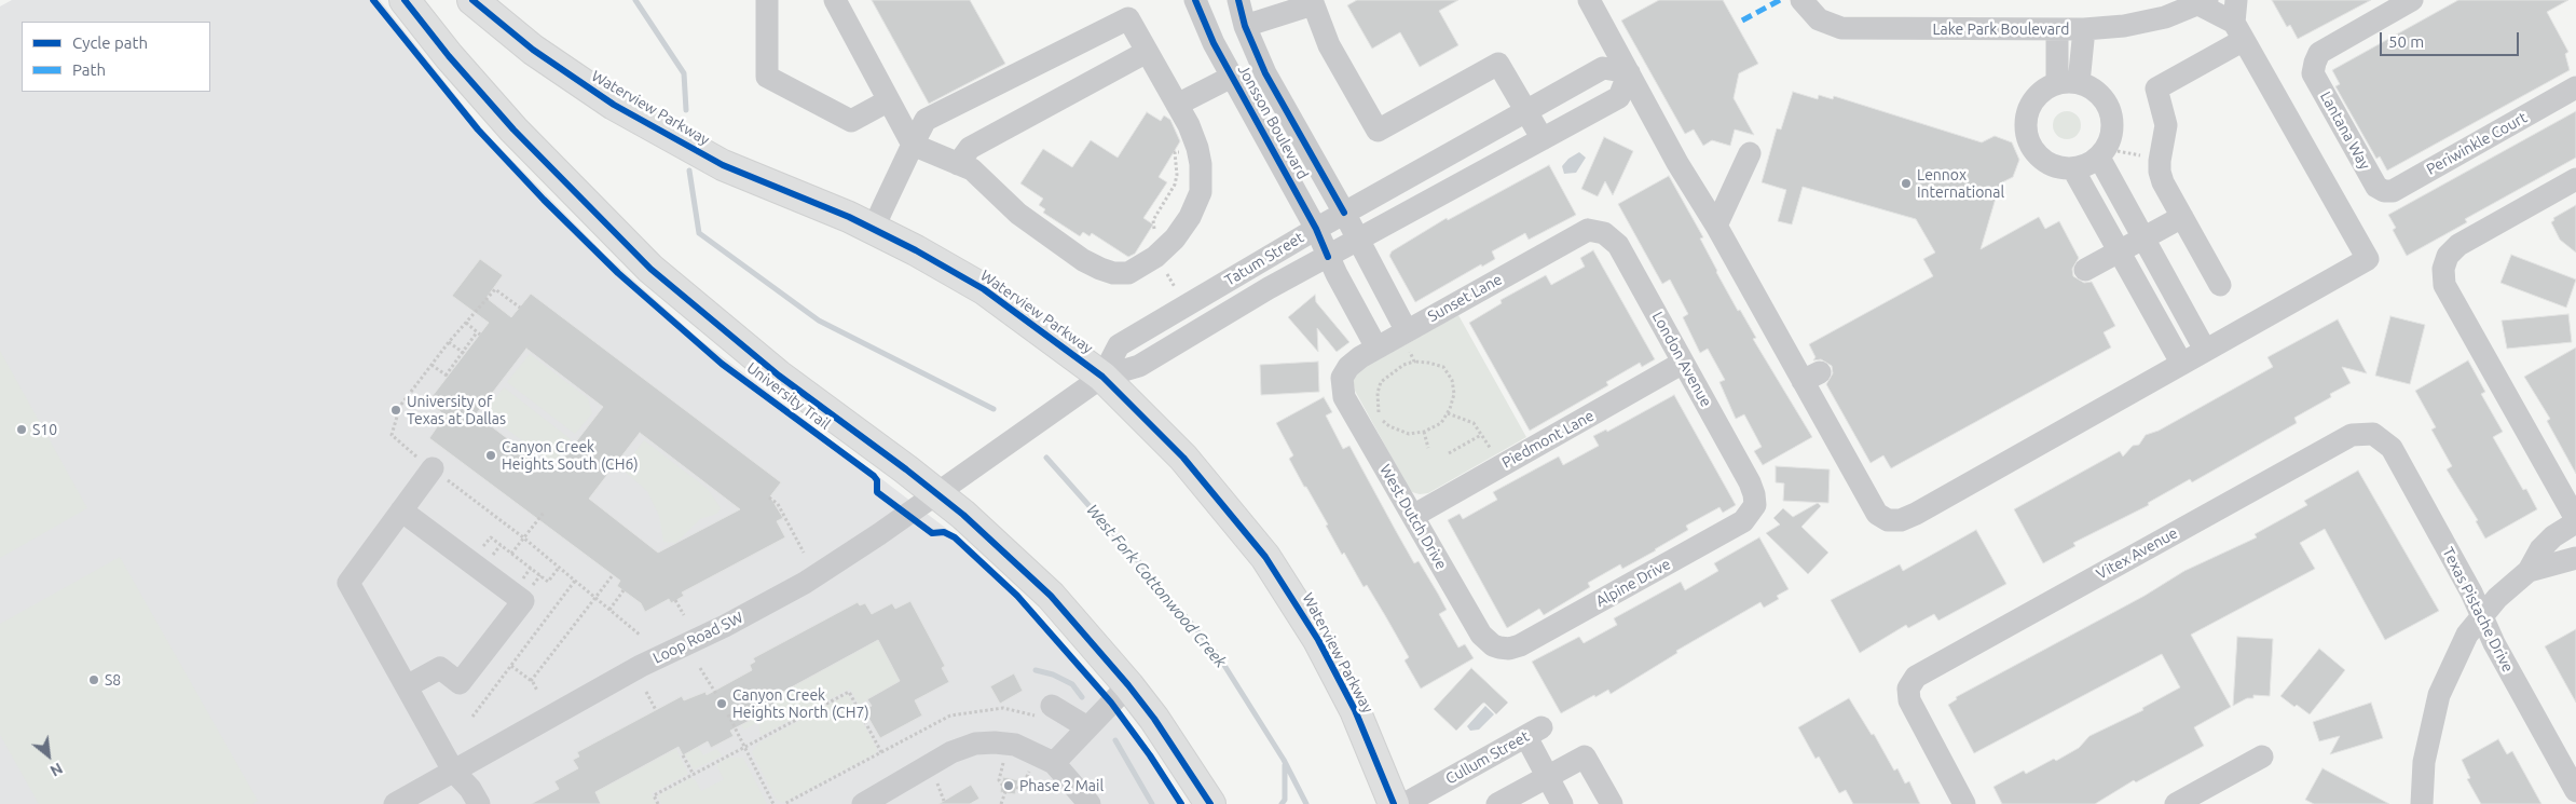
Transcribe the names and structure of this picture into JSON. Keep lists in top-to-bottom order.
{
  "streets": {
    "main road": ["Waterview Parkway"],
    "street": [
      "Lake Park Boulevard",
      "Jonsson Boulevard",
      "Lantana Way",
      "Periwinkle Court",
      "Tatum Street",
      "Sunset Lane",
      "London Avenue",
      "Piedmont Lane",
      "West Dutch Drive",
      "Vitex Avenue",
      "Alpine Drive",
      "Texas Pistache Drive",
      "Loop Road SW",
      "Cullum Street"
    ],
    "cycle path": ["University Trail"]
  },
  "crossings": [
    ["Waterview Parkway", "Tatum Street"],
    ["Jonsson Boulevard", "Tatum Street"],
    ["Jonsson Boulevard", "Sunset Lane"],
    ["Lantana Way", "Periwinkle Court"],
    ["Tatum Street", "Loop Road SW"],
    ["Sunset Lane", "London Avenue"],
    ["Sunset Lane", "West Dutch Drive"],
    ["London Avenue", "Piedmont Lane"],
    ["London Avenue", "Alpine Drive"],
    ["Piedmont Lane", "West Dutch Drive"],
    ["West Dutch Drive", "Alpine Drive"],
    ["Vitex Avenue", "Texas Pistache Drive"]
  ],
  "water": ["West Fork Cottonwood Creek"],
  "places": [
    "Lennox International",
    "University of Texas at Dallas",
    "S10",
    "Canyon Creek Heights South (CH6)",
    "S8",
    "Canyon Creek Heights North (CH7)",
    "Phase 2 Mail"
  ],
  "legend": ["Cycle path", "Path"],
  "scale_bar": "50 m",
  "north": "bottom right"
}
